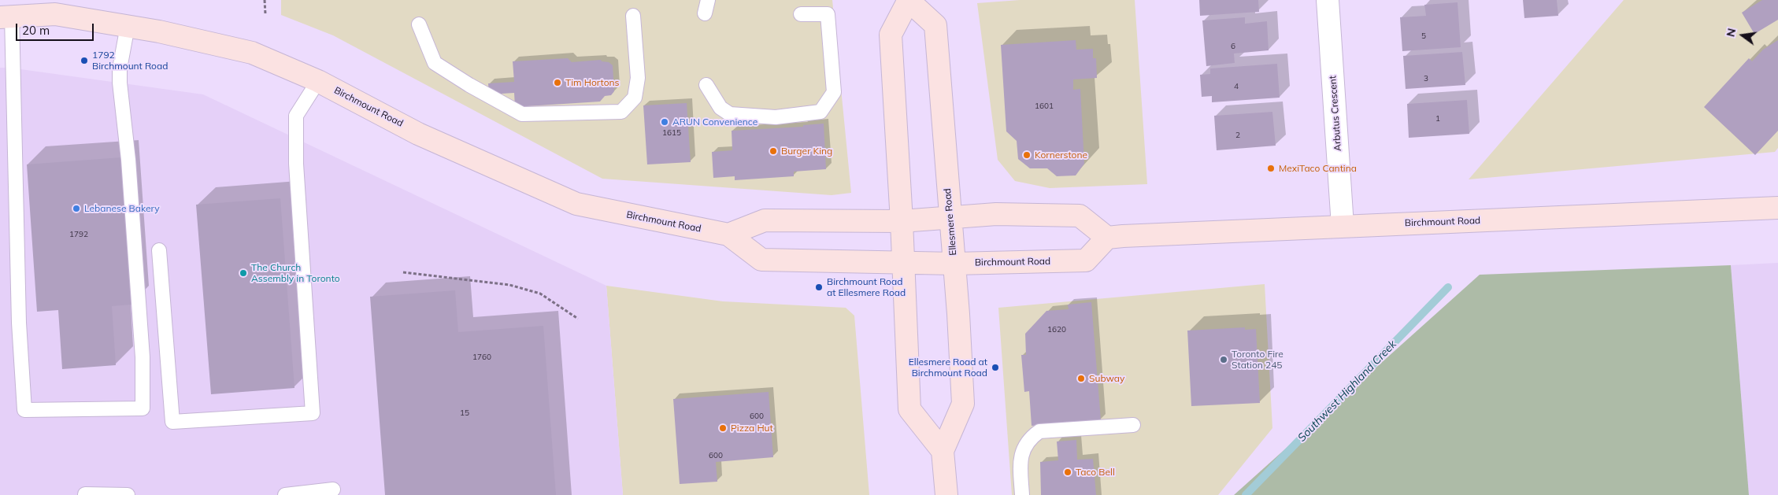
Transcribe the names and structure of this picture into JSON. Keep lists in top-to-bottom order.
{
  "streets": {
    "main road": ["Birchmount Road", "Ellesmere Road"],
    "street": ["Arbutus Crescent"]
  },
  "crossings": [
    ["Birchmount Road", "Arbutus Crescent"],
    ["Birchmount Road", "Ellesmere Road"]
  ],
  "water": ["Southwest Highland Creek"],
  "places": [
    "1792 Birchmount Road",
    "Tim Hortons",
    "ARUN Convenience",
    "Burger King",
    "Kornerstone",
    "MexiTaco Cantina",
    "Lebanese Bakery",
    "The Church Assembly in Toronto",
    "Birchmount Road at Ellesmere Road",
    "Toronto Fire Station 245",
    "Ellesmere Road at Birchmount Road",
    "Subway",
    "Pizza Hut",
    "Taco Bell"
  ],
  "house_numbers": [
    "5",
    "6",
    "3",
    "4",
    "1601",
    "1",
    "1615",
    "2",
    "1792",
    "1620",
    "1760",
    "15",
    "600",
    "600"
  ],
  "scale_bar": "20 m",
  "north": "left"
}
